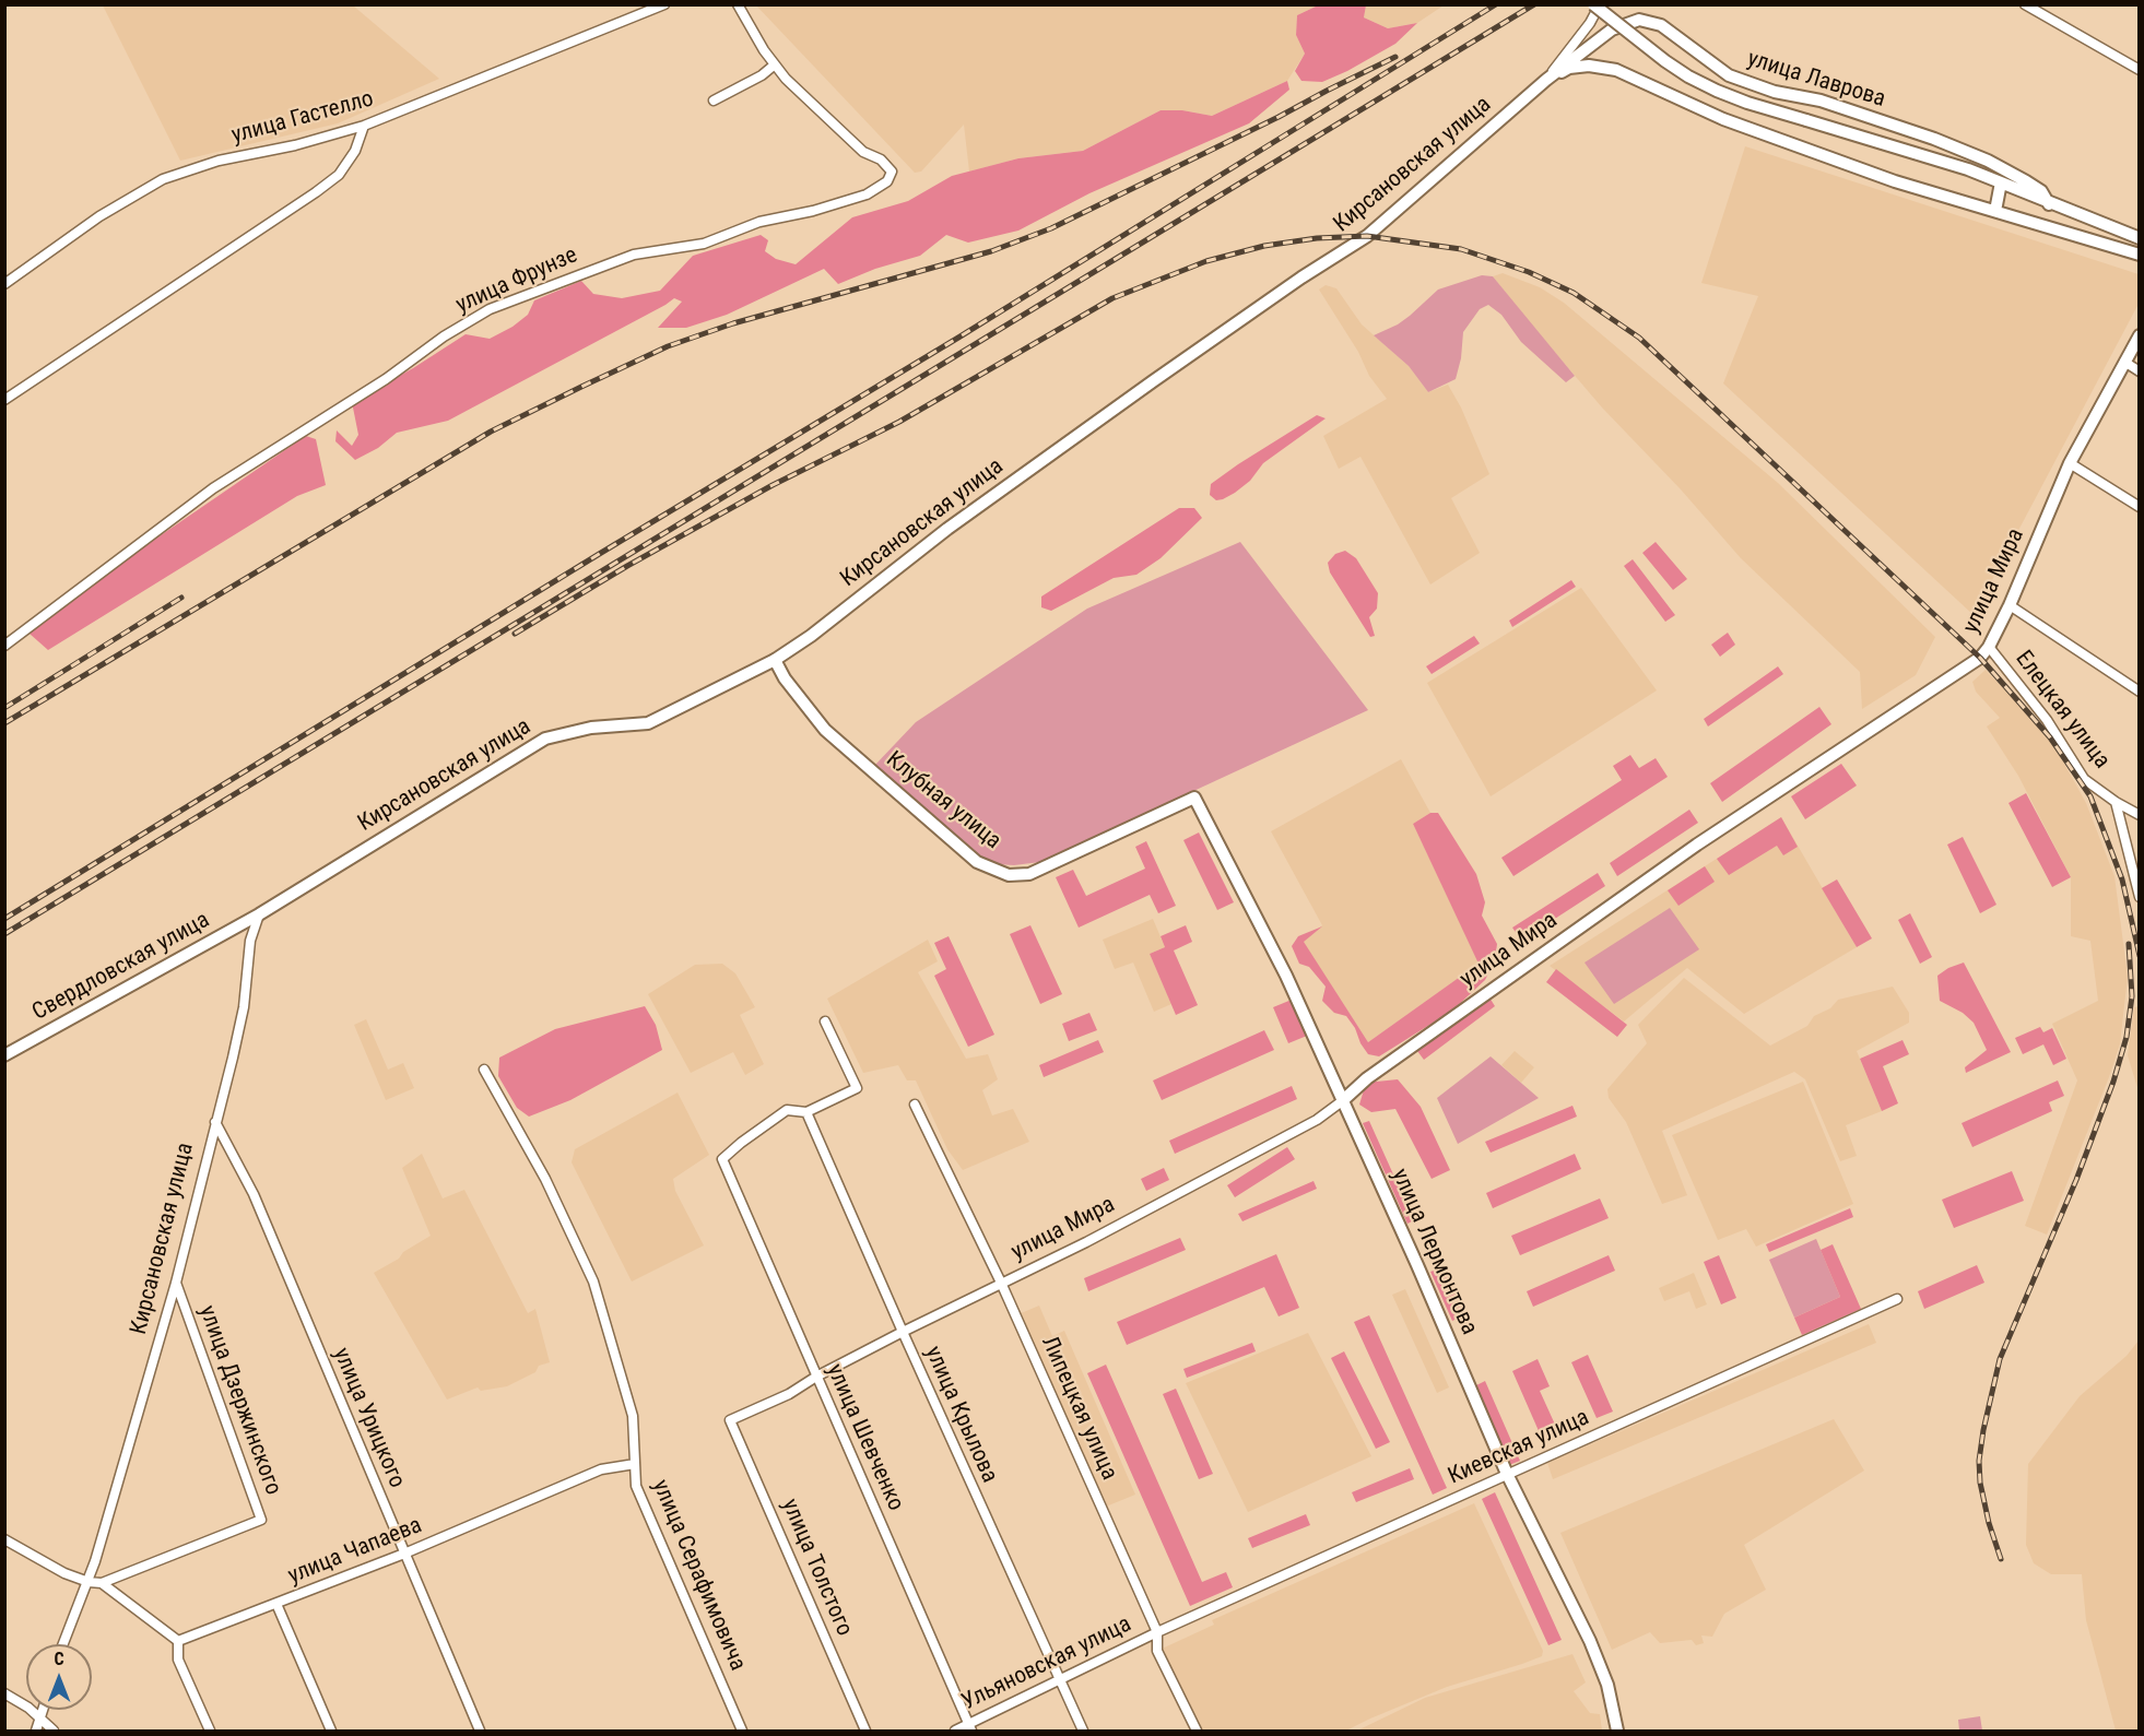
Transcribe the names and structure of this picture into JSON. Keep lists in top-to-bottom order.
{
  "streets": {
    "main road": [
      "улица Лаврова",
      "Кирсановская улица",
      "улица Мира",
      "Клубная улица",
      "Свердловская улица",
      "улица Лермонтова"
    ],
    "street": [
      "улица Гастелло",
      "улица Фрунзе",
      "Елецкая улица",
      "улица Дзержинского",
      "Липецкая улица",
      "улица Крылова",
      "улица Урицкого",
      "улица Шевченко",
      "Киевская улица",
      "улица Чапаева",
      "улица Толстого",
      "улица Серафимовича",
      "Ульяновская улица"
    ]
  },
  "crossings": [
    ["улица Лаврова", "Кирсановская улица"],
    ["Кирсановская улица", "Клубная улица"],
    ["Кирсановская улица", "Свердловская улица"],
    ["Кирсановская улица", "улица Дзержинского"],
    ["Кирсановская улица", "улица Урицкого"],
    ["улица Мира", "Елецкая улица"],
    ["улица Мира", "улица Лермонтова"],
    ["улица Мира", "Липецкая улица"],
    ["улица Мира", "улица Крылова"],
    ["улица Мира", "улица Шевченко"],
    ["улица Мира", "улица Толстого"],
    ["Клубная улица", "улица Лермонтова"],
    ["улица Лермонтова", "Киевская улица"],
    ["Липецкая улица", "Киевская улица"],
    ["Липецкая улица", "Ульяновская улица"],
    ["улица Крылова", "улица Шевченко"],
    ["улица Крылова", "Ульяновская улица"],
    ["улица Урицкого", "улица Чапаева"],
    ["улица Шевченко", "Ульяновская улица"],
    ["Киевская улица", "Ульяновская улица"],
    ["улица Чапаева", "улица Серафимовича"]
  ],
  "north": "top"
}
